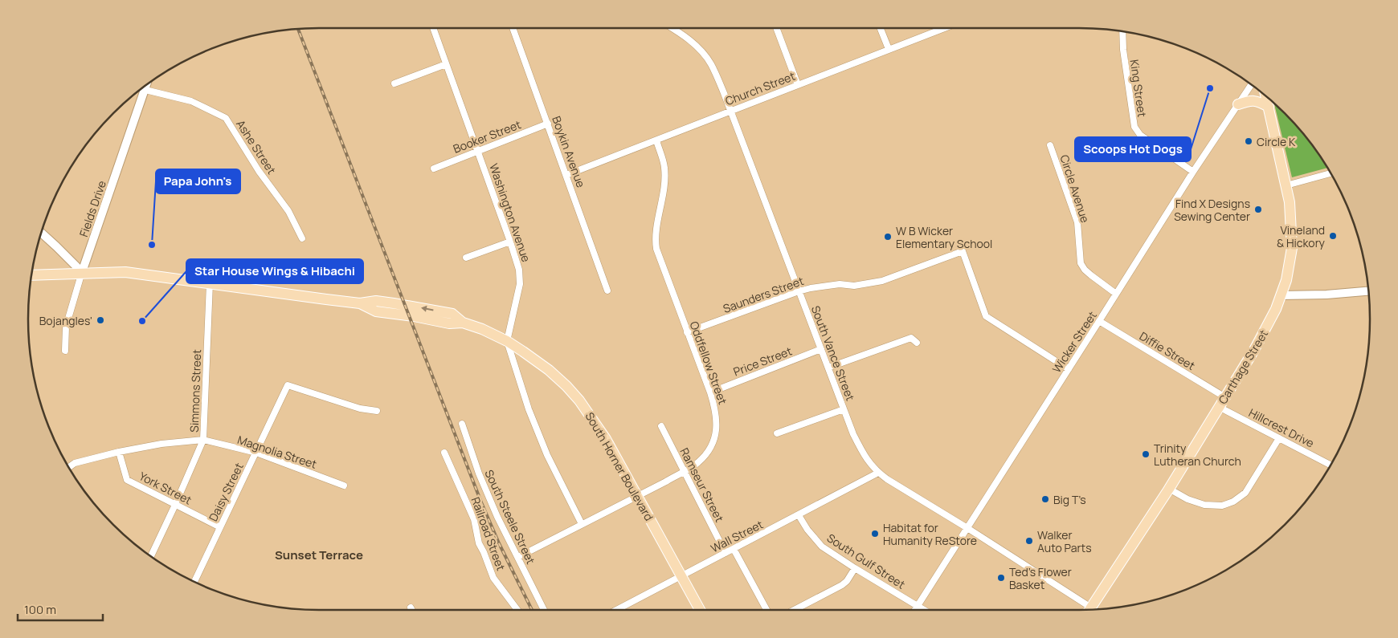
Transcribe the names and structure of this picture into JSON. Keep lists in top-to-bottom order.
{
  "streets": {
    "main road": ["Carthage Street", "South Horner Boulevard"],
    "street": [
      "Church Street",
      "King Street",
      "Booker Street",
      "Ashe Street",
      "Boykin Avenue",
      "Circle Avenue",
      "Fields Drive",
      "Washington Avenue",
      "Saunders Street",
      "Wicker Street",
      "Diffie Street",
      "South Vance Street",
      "Price Street",
      "Oddfellow Street",
      "Simmons Street",
      "Hillcrest Drive",
      "Magnolia Street",
      "Ramseur Street",
      "York Street",
      "Daisy Street",
      "South Steele Street",
      "Railroad Street",
      "Wall Street",
      "South Gulf Street"
    ]
  },
  "crossings": [
    ["Church Street", "Boykin Avenue"],
    ["Church Street", "South Vance Street"],
    ["Church Street", "Oddfellow Street"],
    ["King Street", "Wicker Street"],
    ["Booker Street", "Boykin Avenue"],
    ["Booker Street", "Washington Avenue"],
    ["Ashe Street", "Fields Drive"],
    ["Circle Avenue", "Wicker Street"],
    ["Fields Drive", "South Horner Boulevard"],
    ["Washington Avenue", "South Horner Boulevard"],
    ["Saunders Street", "Wicker Street"],
    ["Saunders Street", "South Vance Street"],
    ["Saunders Street", "Oddfellow Street"],
    ["Wicker Street", "Diffie Street"],
    ["Wicker Street", "South Vance Street"],
    ["Wicker Street", "South Gulf Street"],
    ["Diffie Street", "Carthage Street"],
    ["South Vance Street", "Price Street"],
    ["South Vance Street", "Wall Street"],
    ["Price Street", "Oddfellow Street"],
    ["Oddfellow Street", "South Horner Boulevard"],
    ["Oddfellow Street", "Ramseur Street"],
    ["Oddfellow Street", "South Steele Street"],
    ["Carthage Street", "Hillcrest Drive"],
    ["Simmons Street", "Magnolia Street"],
    ["Simmons Street", "South Horner Boulevard"],
    ["Simmons Street", "York Street"],
    ["Magnolia Street", "York Street"],
    ["Magnolia Street", "Daisy Street"],
    ["South Horner Boulevard", "Wall Street"],
    ["Ramseur Street", "Wall Street"],
    ["York Street", "Daisy Street"],
    ["Wall Street", "South Gulf Street"]
  ],
  "districts": ["Sunset Terrace"],
  "places": [
    "Scoops Hot Dogs",
    "Circle K",
    "Find X Designs Sewing Center",
    "Vineland & Hickory",
    "W B Wicker Elementary School",
    "Papa John's",
    "Bojangles'",
    "Star House Wings & Hibachi",
    "Trinity Lutheran Church",
    "Big T’s",
    "Habitat for Humanity ReStore",
    "Walker Auto Parts",
    "Ted's Flower Basket"
  ],
  "scale_bar": "100 m"
}
